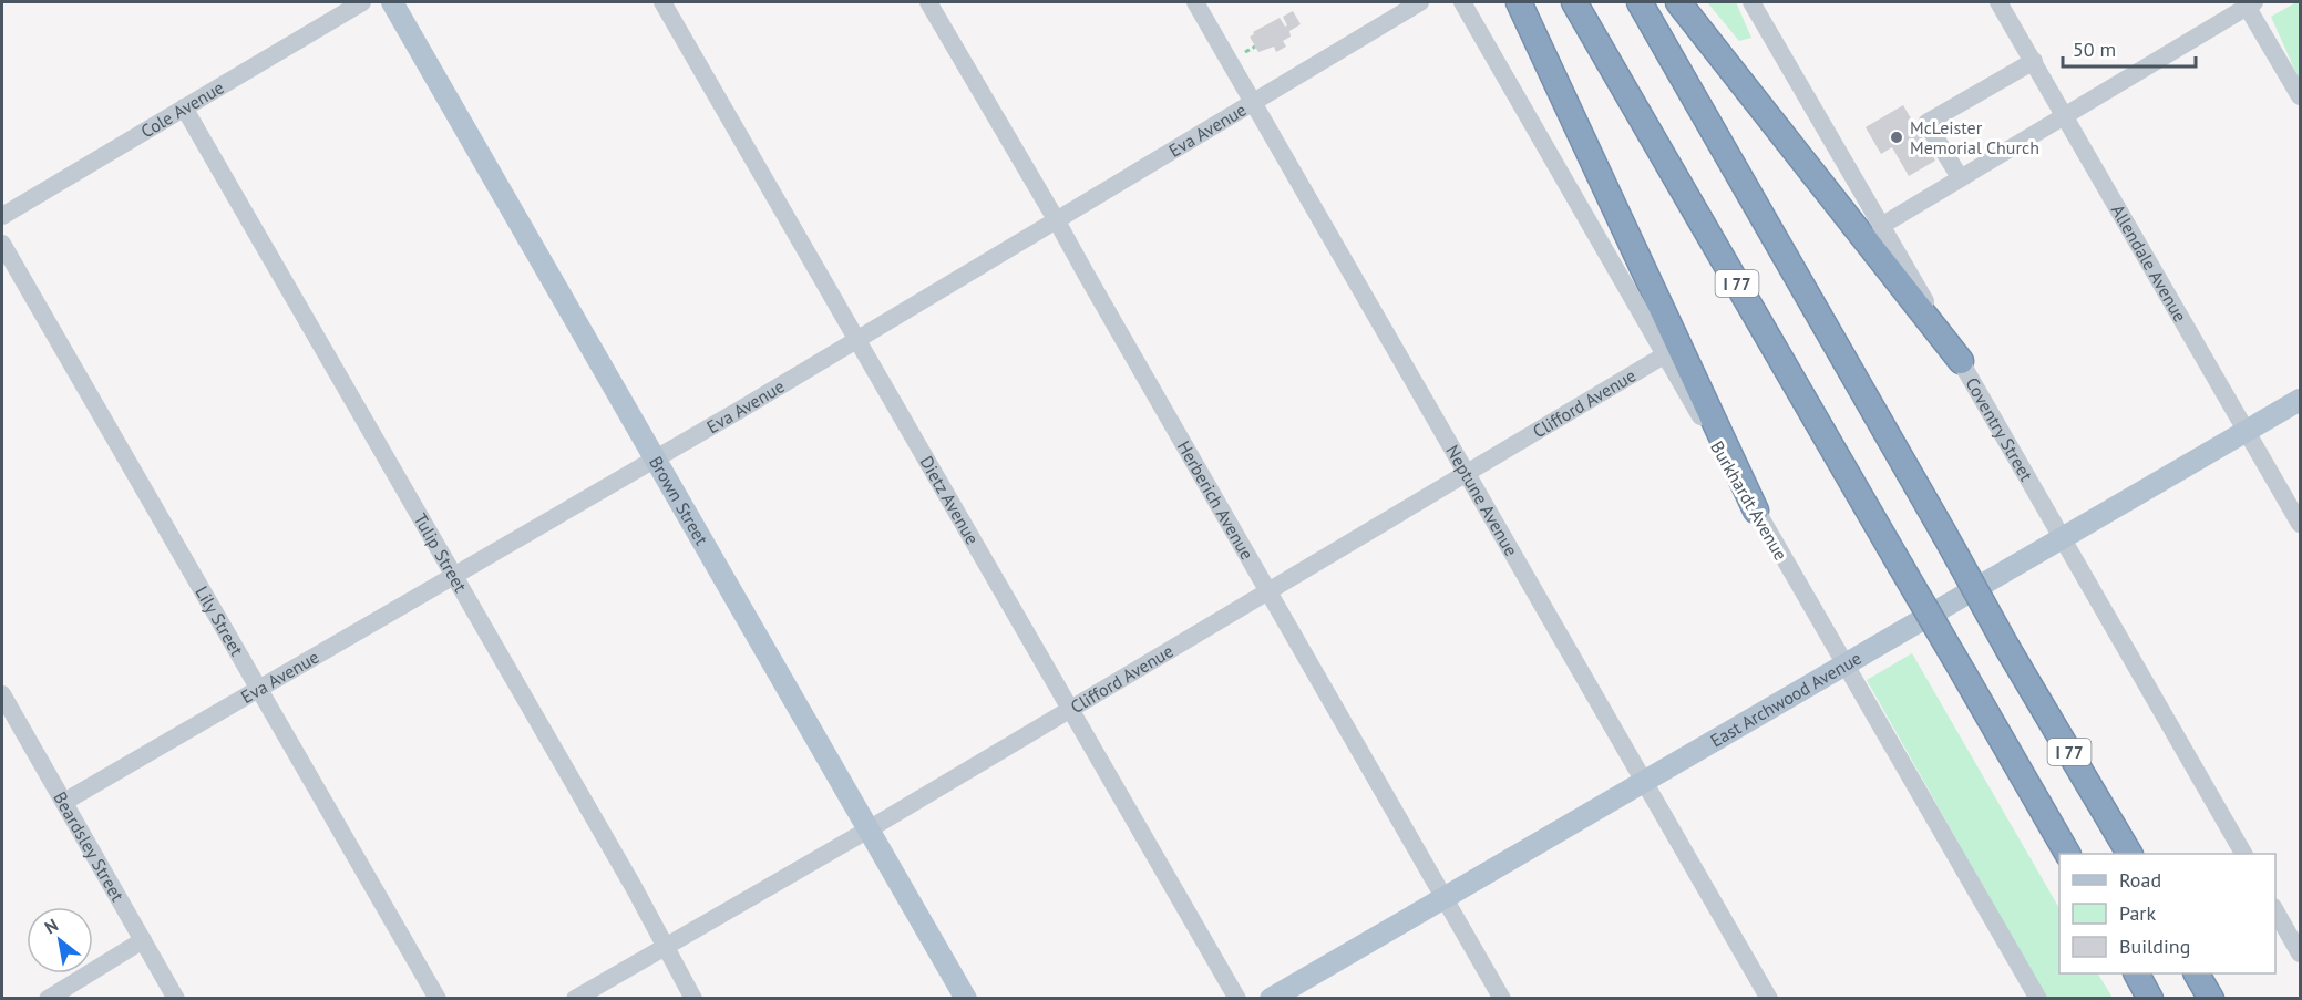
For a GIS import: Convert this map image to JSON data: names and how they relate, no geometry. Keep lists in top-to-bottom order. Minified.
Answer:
{"streets":{"highway":["I 77"],"main road":["Brown Street","East Archwood Avenue"],"street":["Cole Avenue","Eva Avenue","Allendale Avenue","Clifford Avenue","Coventry Street","Dietz Avenue","Herberich Avenue","Neptune Avenue","Burkhardt Avenue","Tulip Street","Lily Street","Beardsley Street"]},"crossings":[["Cole Avenue","Tulip Street"],["Eva Avenue","Dietz Avenue"],["Eva Avenue","Brown Street"],["Eva Avenue","Herberich Avenue"],["Eva Avenue","Neptune Avenue"],["Eva Avenue","Tulip Street"],["Eva Avenue","Lily Street"],["Eva Avenue","Beardsley Street"],["Allendale Avenue","East Archwood Avenue"],["Clifford Avenue","Dietz Avenue"],["Clifford Avenue","Brown Street"],["Clifford Avenue","Herberich Avenue"],["Clifford Avenue","Neptune Avenue"],["Clifford Avenue","Burkhardt Avenue"],["Clifford Avenue","Tulip Street"],["Coventry Street","East Archwood Avenue"],["Herberich Avenue","East Archwood Avenue"],["Neptune Avenue","East Archwood Avenue"],["Burkhardt Avenue","East Archwood Avenue"]],"places":["McLeister Memorial Church"],"legend":["Road","Park","Building"],"scale_bar":"50 m","north":"top left"}
